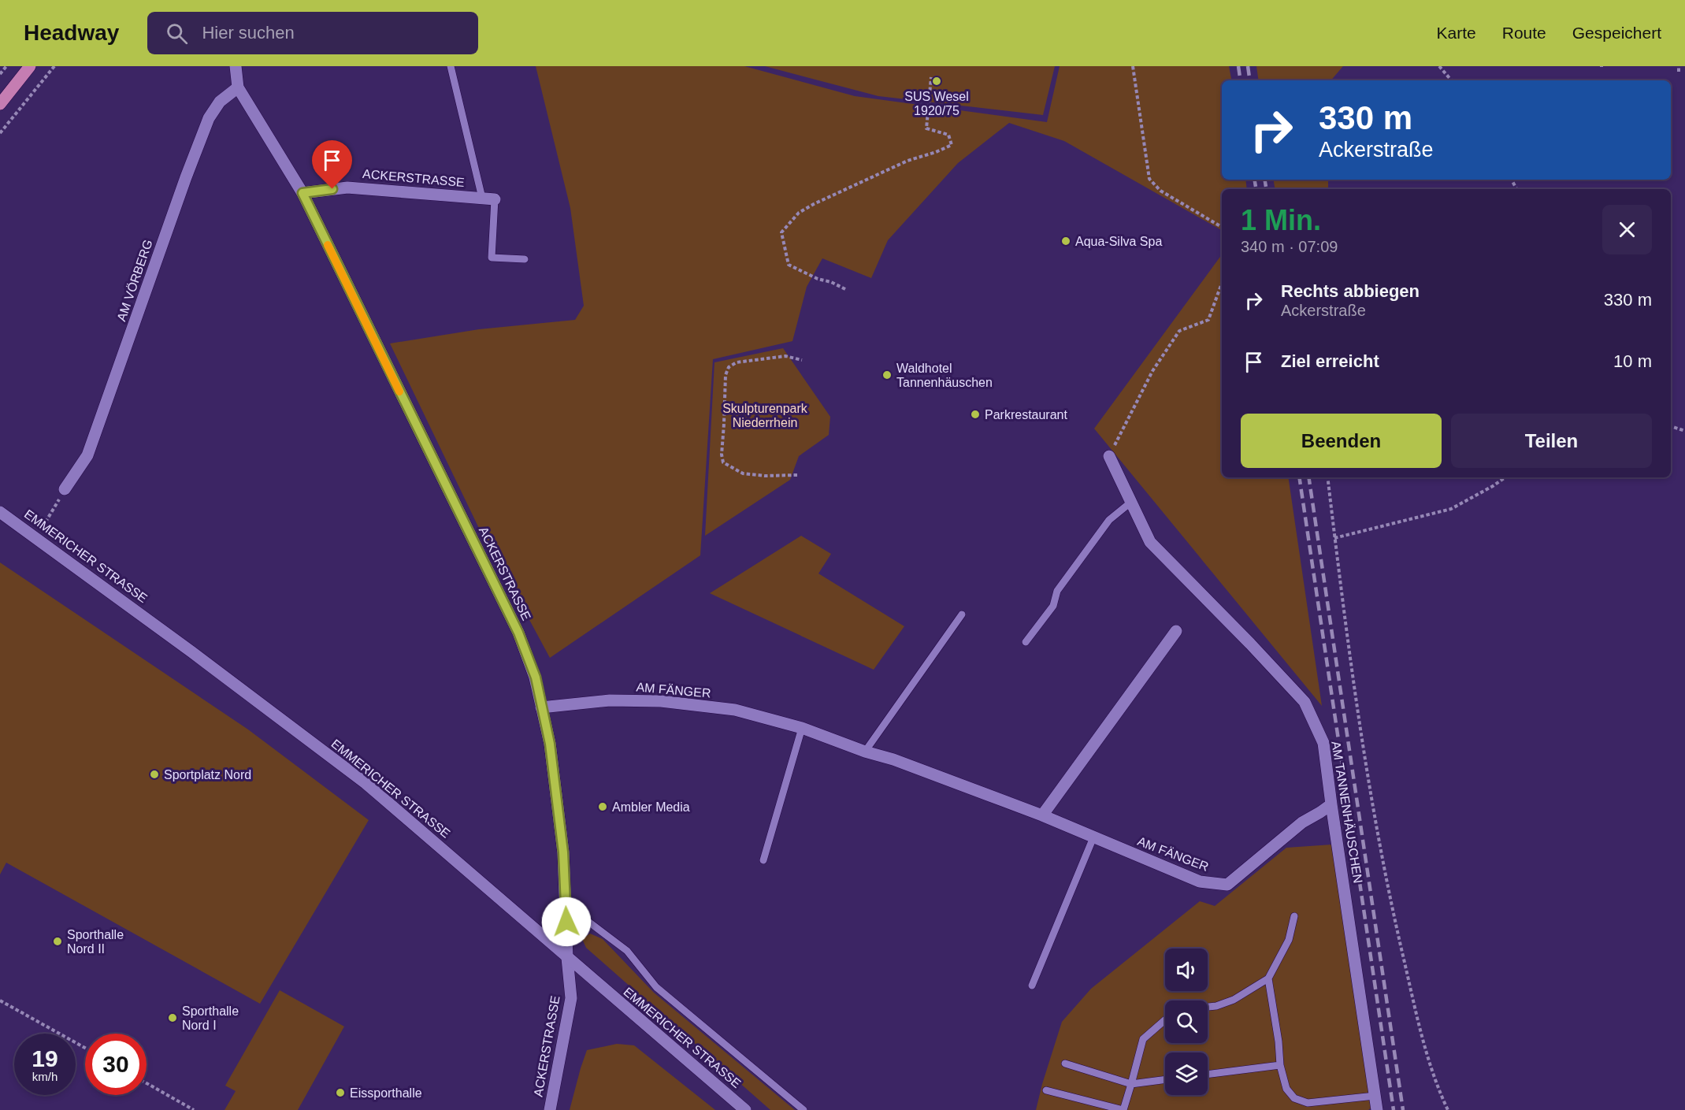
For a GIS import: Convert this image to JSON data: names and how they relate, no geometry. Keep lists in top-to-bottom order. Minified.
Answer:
{"streets":{"street":["ACKERSTRASSE","AM VÖRBERG","EMMERICHER STRASSE","AM FÄNGER","AM TANNENHÄUSCHEN"]},"crossings":[["ACKERSTRASSE","AM VÖRBERG"],["ACKERSTRASSE","EMMERICHER STRASSE"],["ACKERSTRASSE","AM FÄNGER"],["AM FÄNGER","AM TANNENHÄUSCHEN"]],"parks":["Skulpturenpark Niederrhein"],"places":["SUS Wesel 1920/75","Aqua-Silva Spa","Waldhotel Tannenhäuschen","Parkrestaurant","Sportplatz Nord","Ambler Media","Sporthalle Nord II","Sporthalle Nord I","Eissporthalle"],"page":{"header":"Headway","search":"Hier suchen","nav":["Karte","Route","Gespeichert"],"turn":["330 m","Ackerstraße"],"heading":["1 Min.","340 m · 07:09"],"list":[{"name":"Rechts abbiegen","note":"Ackerstraße","value":"330 m"},{"name":"Ziel erreicht","value":"10 m"}],"buttons":["Beenden","Teilen"],"speed":"19 km/h","limit":"30"}}
